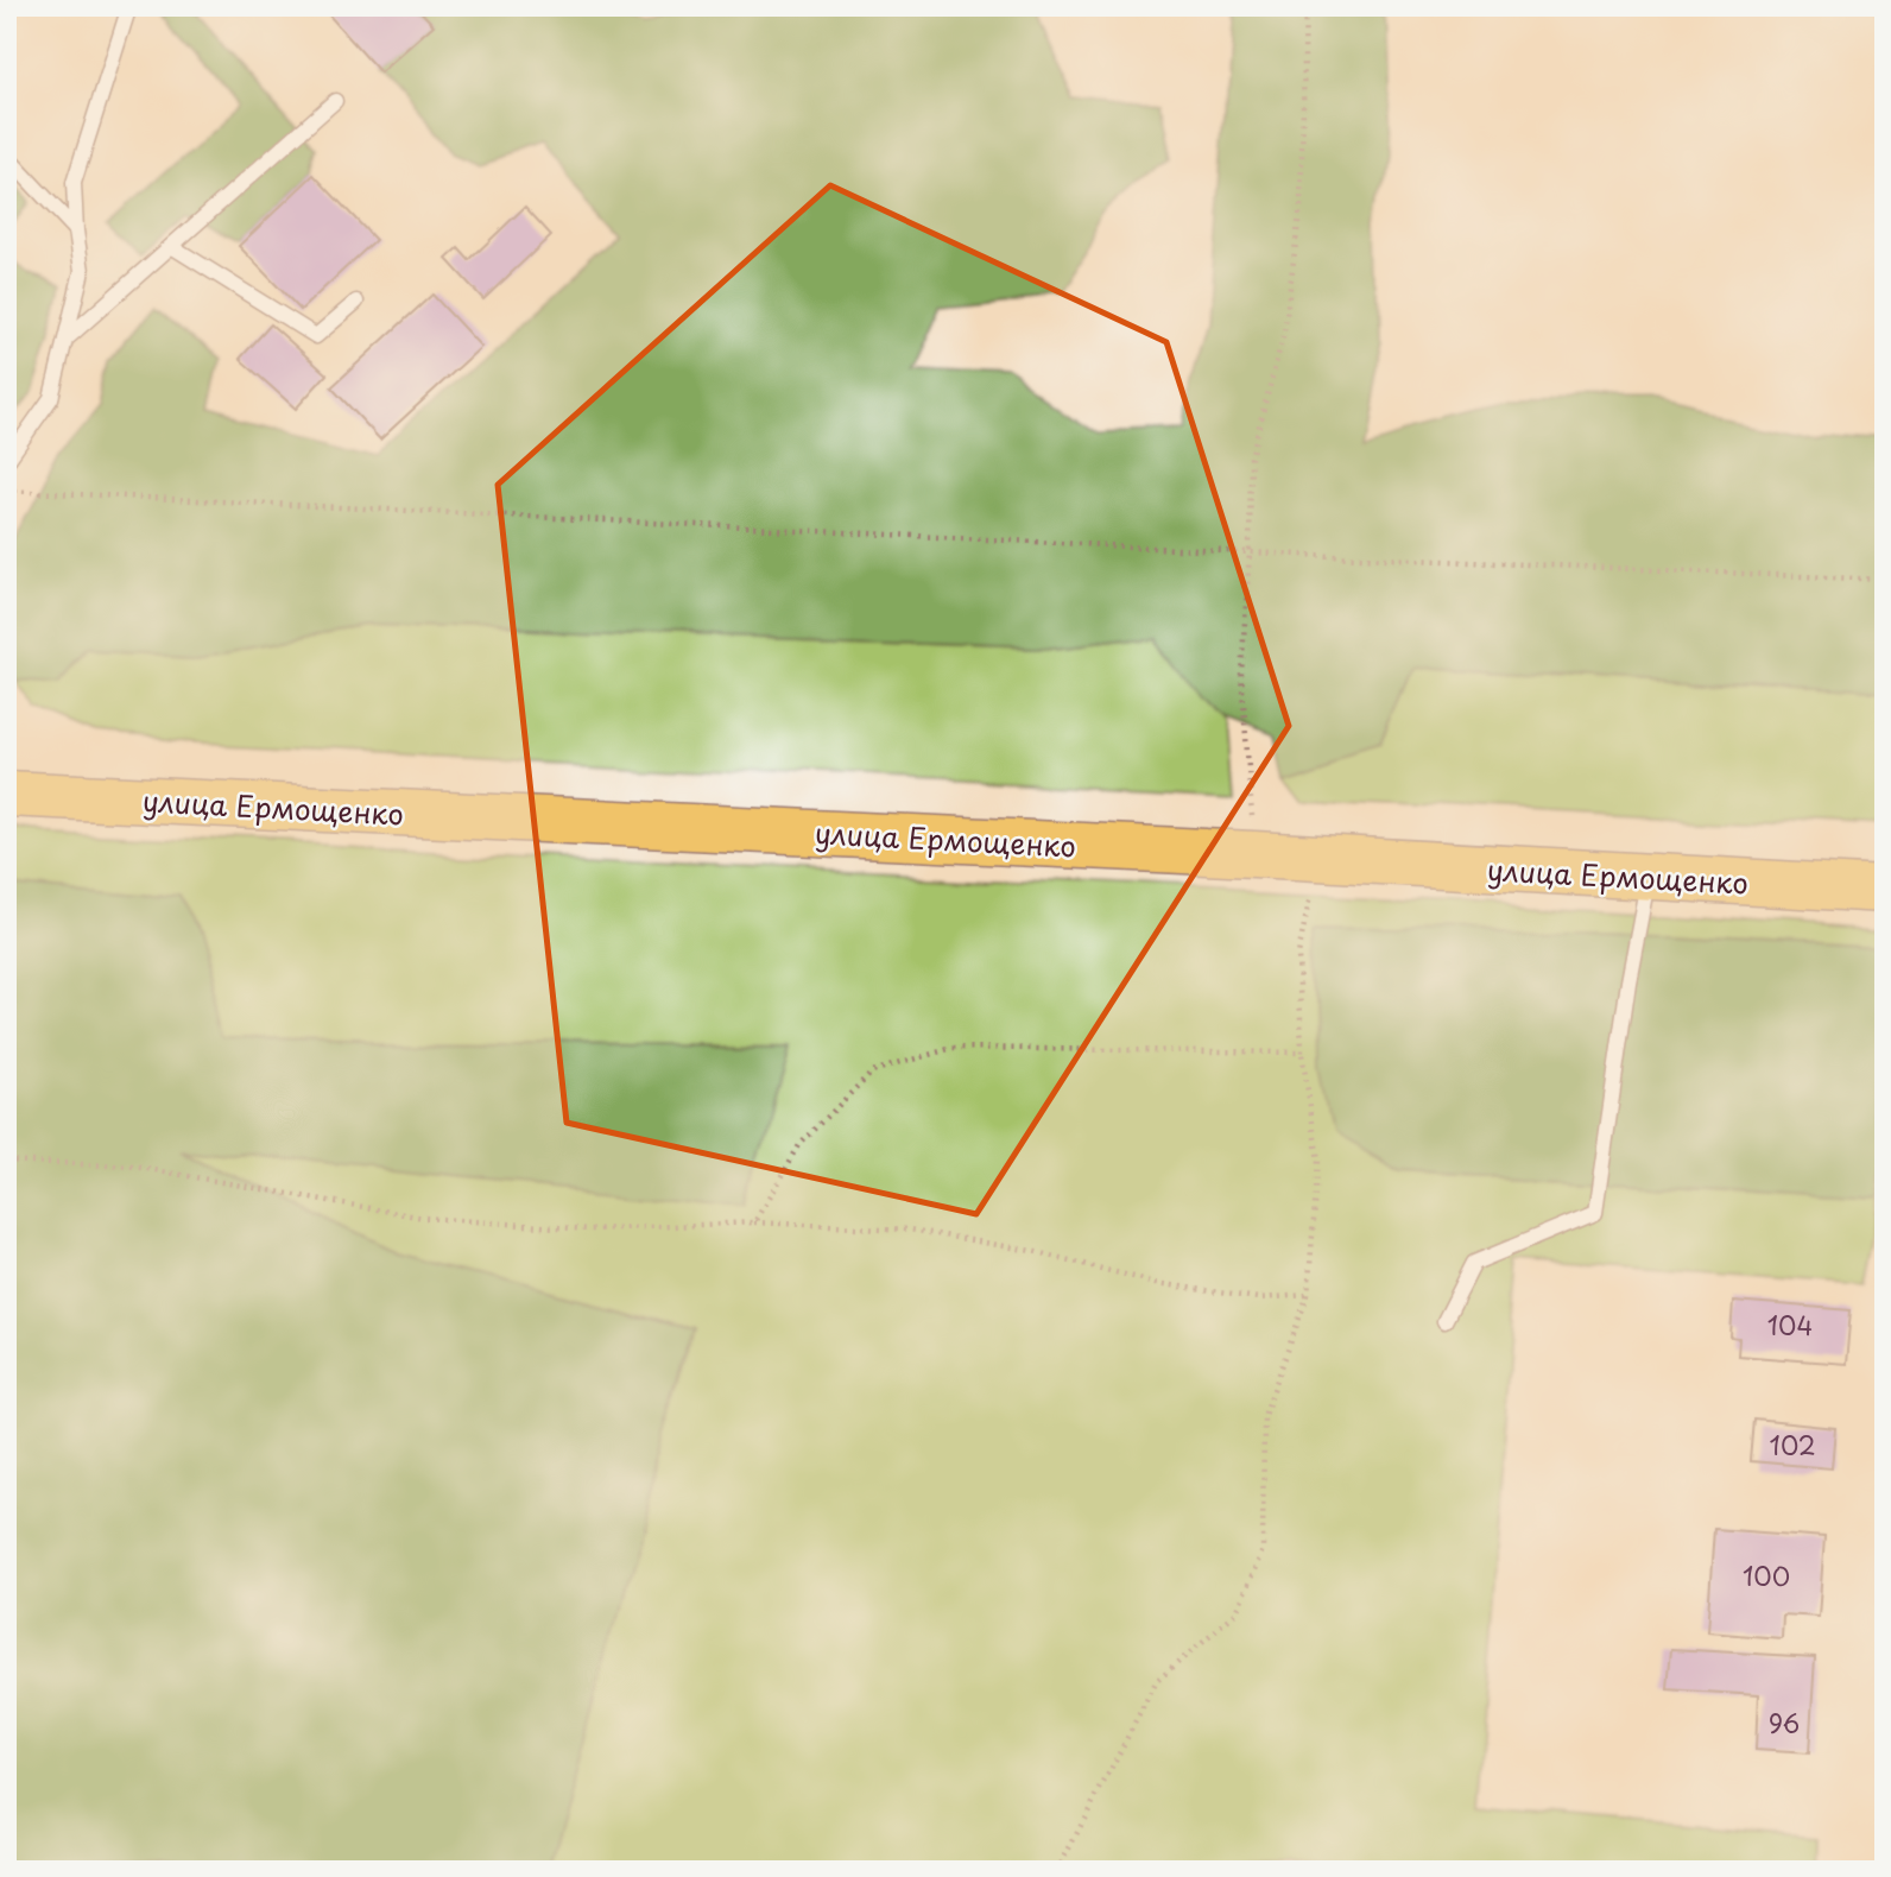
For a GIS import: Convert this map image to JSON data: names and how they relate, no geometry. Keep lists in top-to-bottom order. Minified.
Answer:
{"streets":{"highway":["улица Ермощенко"]},"house_numbers":["104","102","100","96"]}
